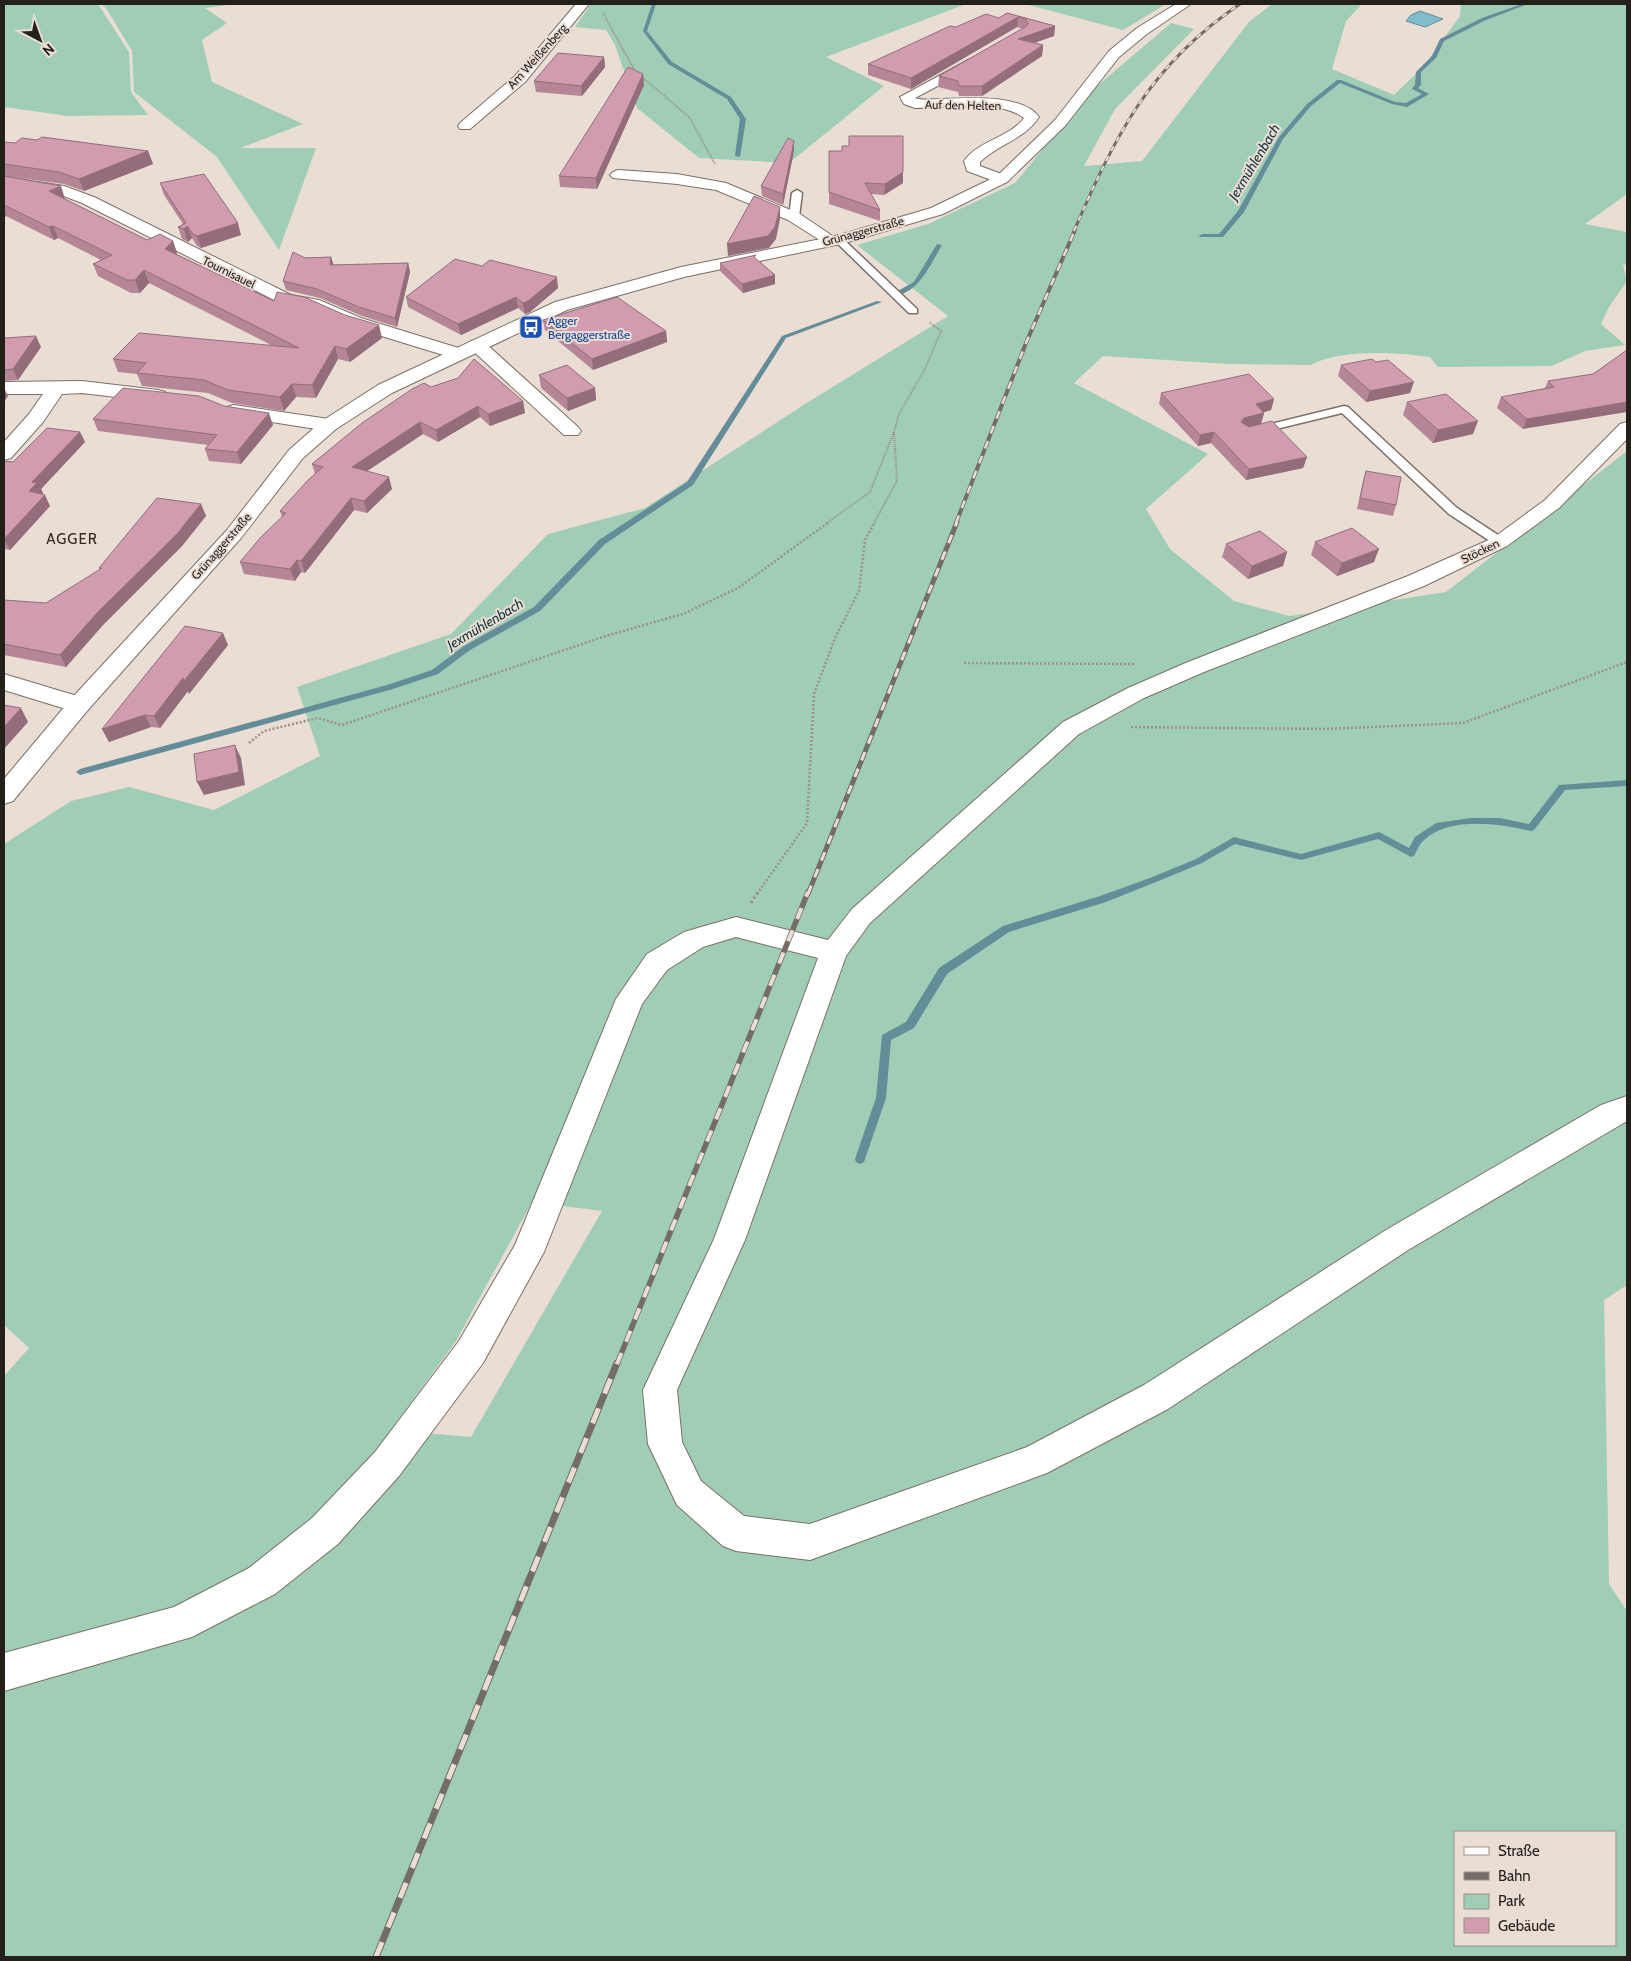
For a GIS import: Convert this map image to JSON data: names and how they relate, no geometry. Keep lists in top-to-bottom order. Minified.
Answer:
{"streets":{"street":["Am Weißenberg","Auf den Helten","Grünaggerstraße","Tournisauel","Stöcken"]},"crossings":[["Auf den Helten","Grünaggerstraße"],["Grünaggerstraße","Tournisauel"]],"districts":["AGGER"],"water":["Jexmühlenbach"],"places":{"bus stop":["Agger Bergaggerstraße"]},"legend":["Straße","Bahn","Park","Gebäude"],"north":"bottom right"}
